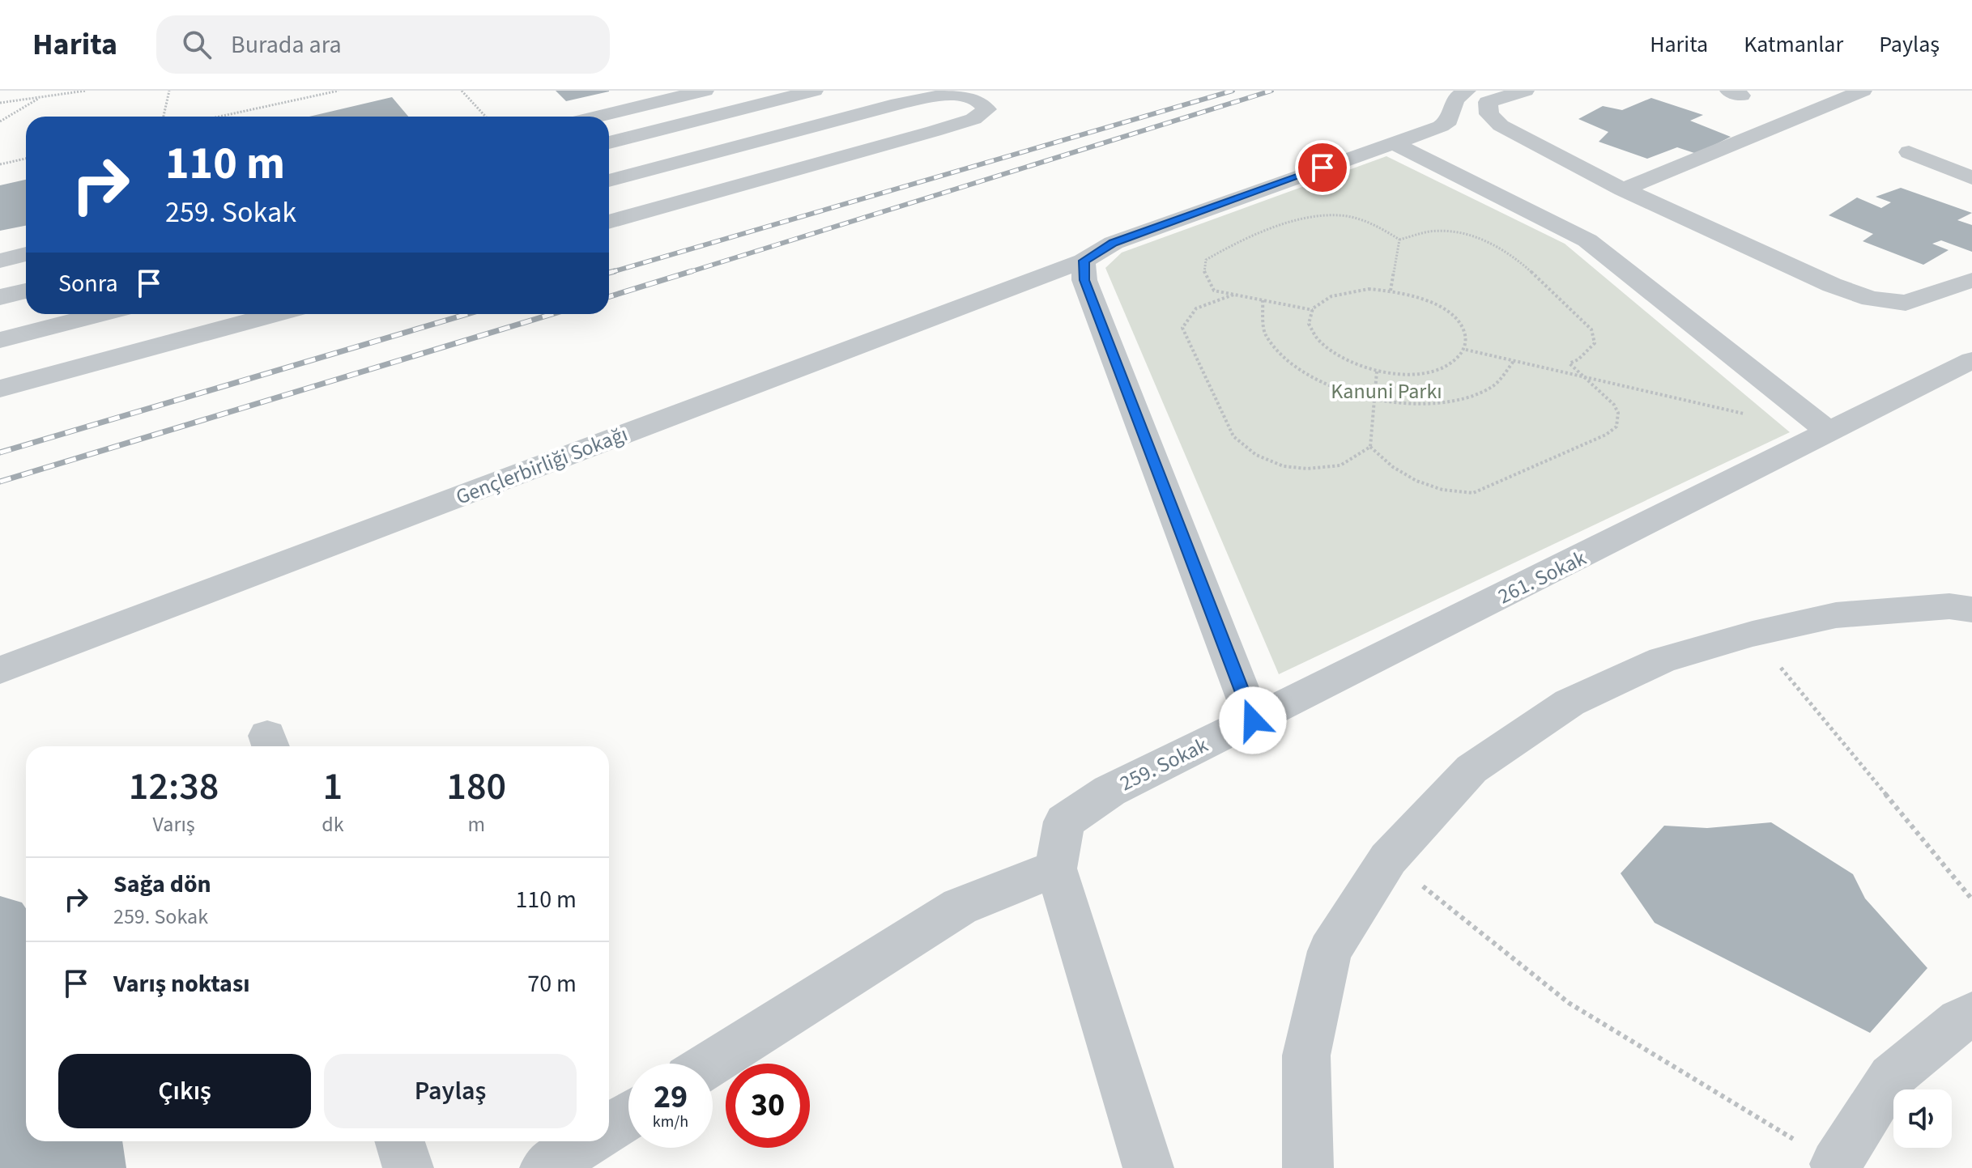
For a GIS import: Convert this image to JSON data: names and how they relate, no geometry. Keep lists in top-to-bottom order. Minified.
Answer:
{"streets":{"street":["Gençlerbirliği Sokağı","261. Sokak","259. Sokak"]},"crossings":[["261. Sokak","259. Sokak"]],"parks":["Kanuni Parkı"],"page":{"header":"Harita","search":"Burada ara","nav":["Harita","Katmanlar","Paylaş"],"turn":["110 m","259. Sokak"],"then":"Sonra","eta":["12:38","Varış","1","dk","180","m"],"list":[{"name":"Sağa dön","note":"259. Sokak","value":"110 m"},{"name":"Varış noktası","value":"70 m"}],"buttons":["Çıkış","Paylaş"],"speed":"29 km/h","limit":"30"}}
